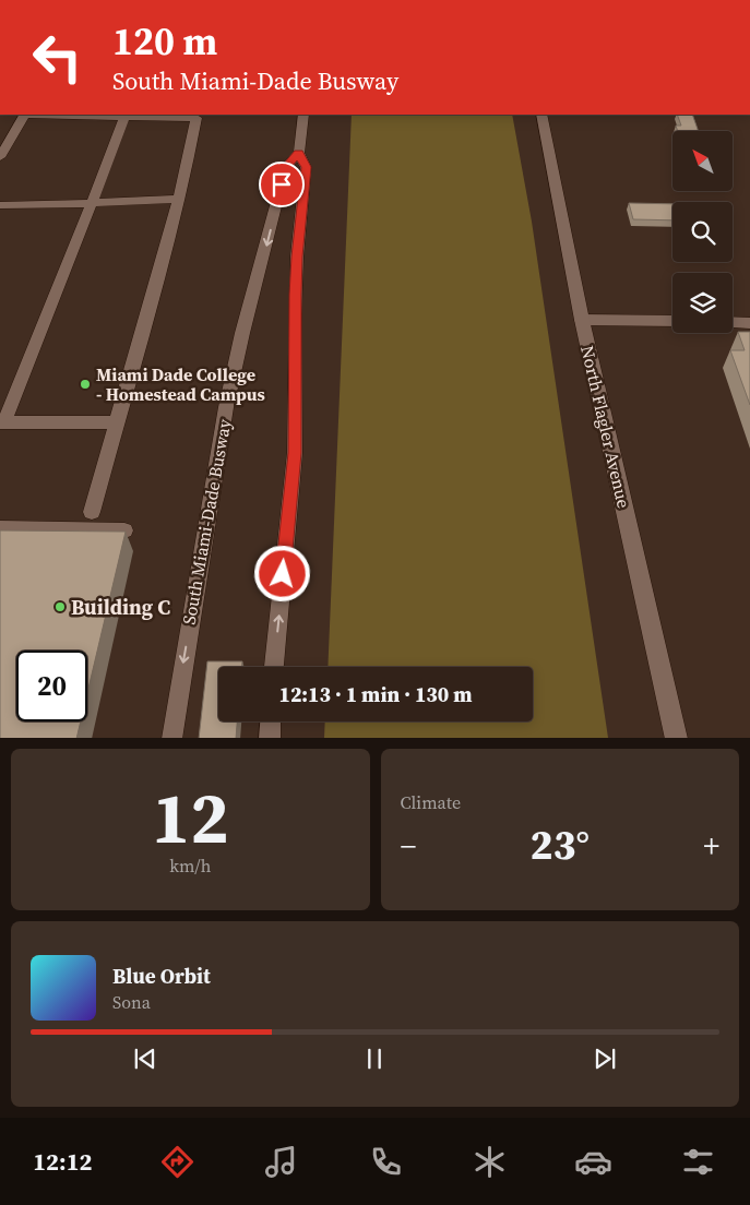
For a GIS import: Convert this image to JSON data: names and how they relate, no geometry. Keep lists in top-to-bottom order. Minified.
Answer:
{"streets":{"street":["North Flagler Avenue"],"lane":["South Miami-Dade Busway"]},"places":["Miami Dade College - Homestead Campus","Building C"],"north":"top left","page":{"turn":["120 m","South Miami-Dade Busway"],"limit":"20","trip":"12:13 · 1 min · 130 m","tile":[["12","km/h"],"Climate"],"heat":["−","23°","+"],"song":["Blue Orbit","Sona"],"tabs":"12:12"}}
